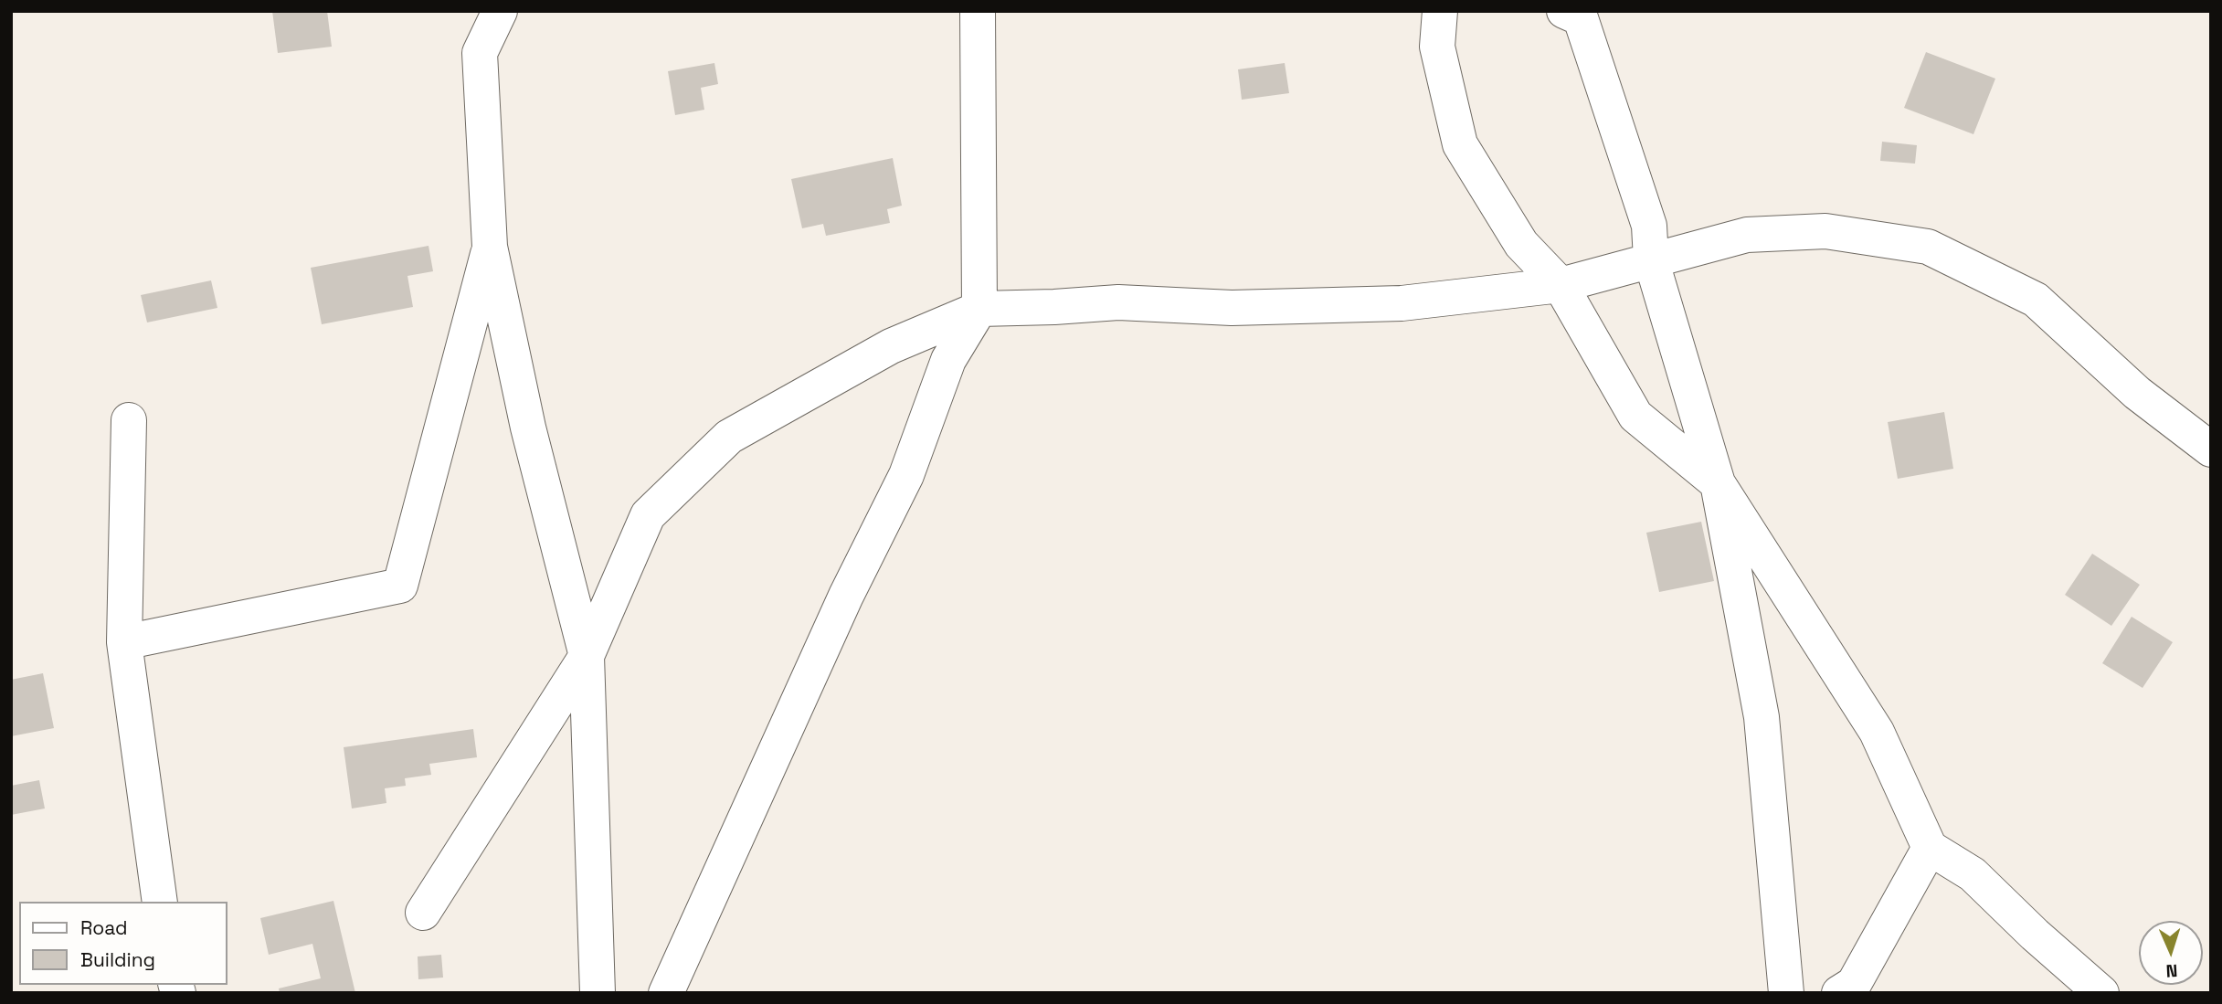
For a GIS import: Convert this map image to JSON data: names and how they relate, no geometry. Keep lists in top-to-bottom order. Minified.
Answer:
{"legend":["Road","Building"],"north":"bottom"}
